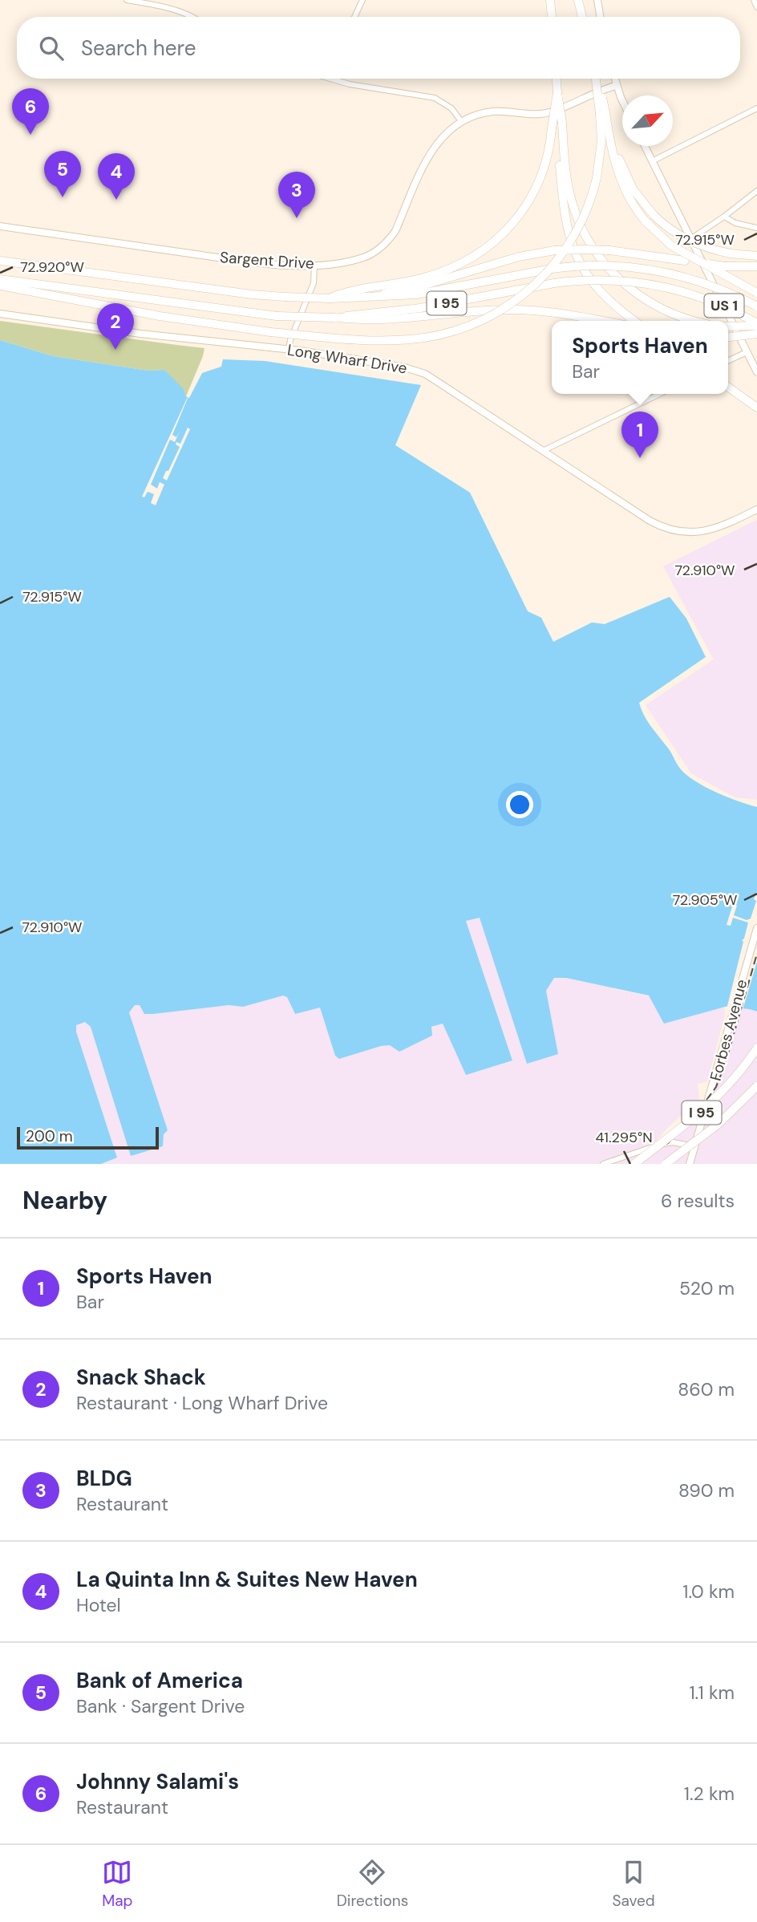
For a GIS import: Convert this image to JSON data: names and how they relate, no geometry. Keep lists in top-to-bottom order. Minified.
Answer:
{"streets":{"highway":["I 95"],"main road":["Sargent Drive","US 1","Long Wharf Drive","Forbes Avenue"]},"scale_bar":"200 m","north":"top right","page":{"search":"Search here","pins":["6","5","4","3","2","1"],"popup":["Sports Haven","Bar"],"scale":"200 m","heading":["Nearby","6 results"],"list":[{"mark":"1","name":"Sports Haven","note":"Bar","value":"520 m"},{"mark":"2","name":"Snack Shack","note":"Restaurant · Long Wharf Drive","value":"860 m"},{"mark":"3","name":"BLDG","note":"Restaurant","value":"890 m"},{"mark":"4","name":"La Quinta Inn & Suites New Haven","note":"Hotel","value":"1.0 km"},{"mark":"5","name":"Bank of America","note":"Bank · Sargent Drive","value":"1.1 km"},{"mark":"6","name":"Johnny Salami's","note":"Restaurant","value":"1.2 km"}],"nav":["Map","Directions","Saved"]},"coordinates":["72.915°W","72.920°W","72.910°W","72.905°W","41.295°N"]}
